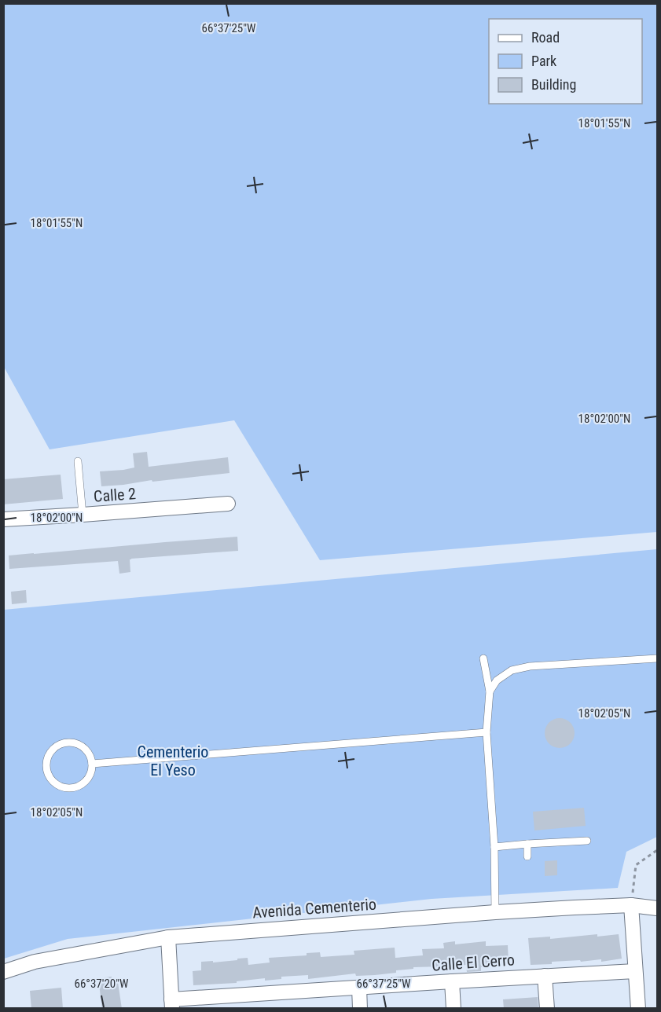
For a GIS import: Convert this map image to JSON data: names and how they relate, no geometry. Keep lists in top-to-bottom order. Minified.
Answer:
{"streets":{"street":["Calle 2","Avenida Cementerio","Calle El Cerro"]},"parks":["Cementerio El Yeso"],"legend":["Road","Park","Building"],"coordinates":["66°37'25\"W","18°01'55\"N","18°02'00\"N","18°02'05\"N","66°37'20\"W"]}
